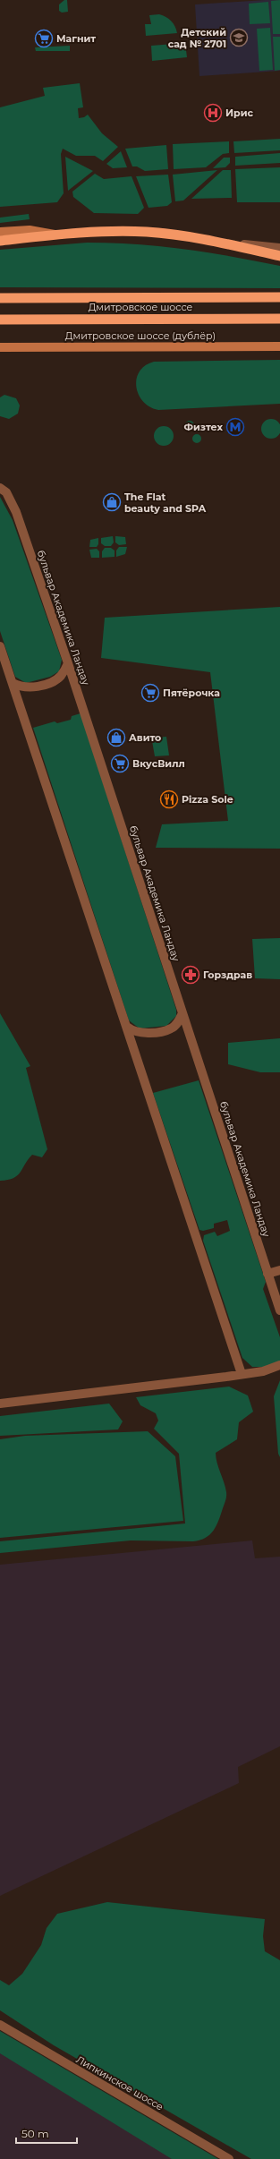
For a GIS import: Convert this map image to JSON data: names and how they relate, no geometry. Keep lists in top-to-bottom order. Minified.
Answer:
{"streets":{"highway":["Дмитровское шоссе"],"main road":["Дмитровское шоссе (дублёр)"],"street":["бульвар Академика Ландау","Липкинское шоссе"]},"places":{"school or university":["Детский сад № 2701"],"supermarket":["Магнит","Пятёрочка","ВкусВилл"],"hospital":["Ирис"],"metro station":["Физтех"],"shop":["The Flat beauty and SPA","Авито"],"restaurant":["Pizza Sole"],"pharmacy":["Горздрав"]},"scale_bar":"50 m"}
